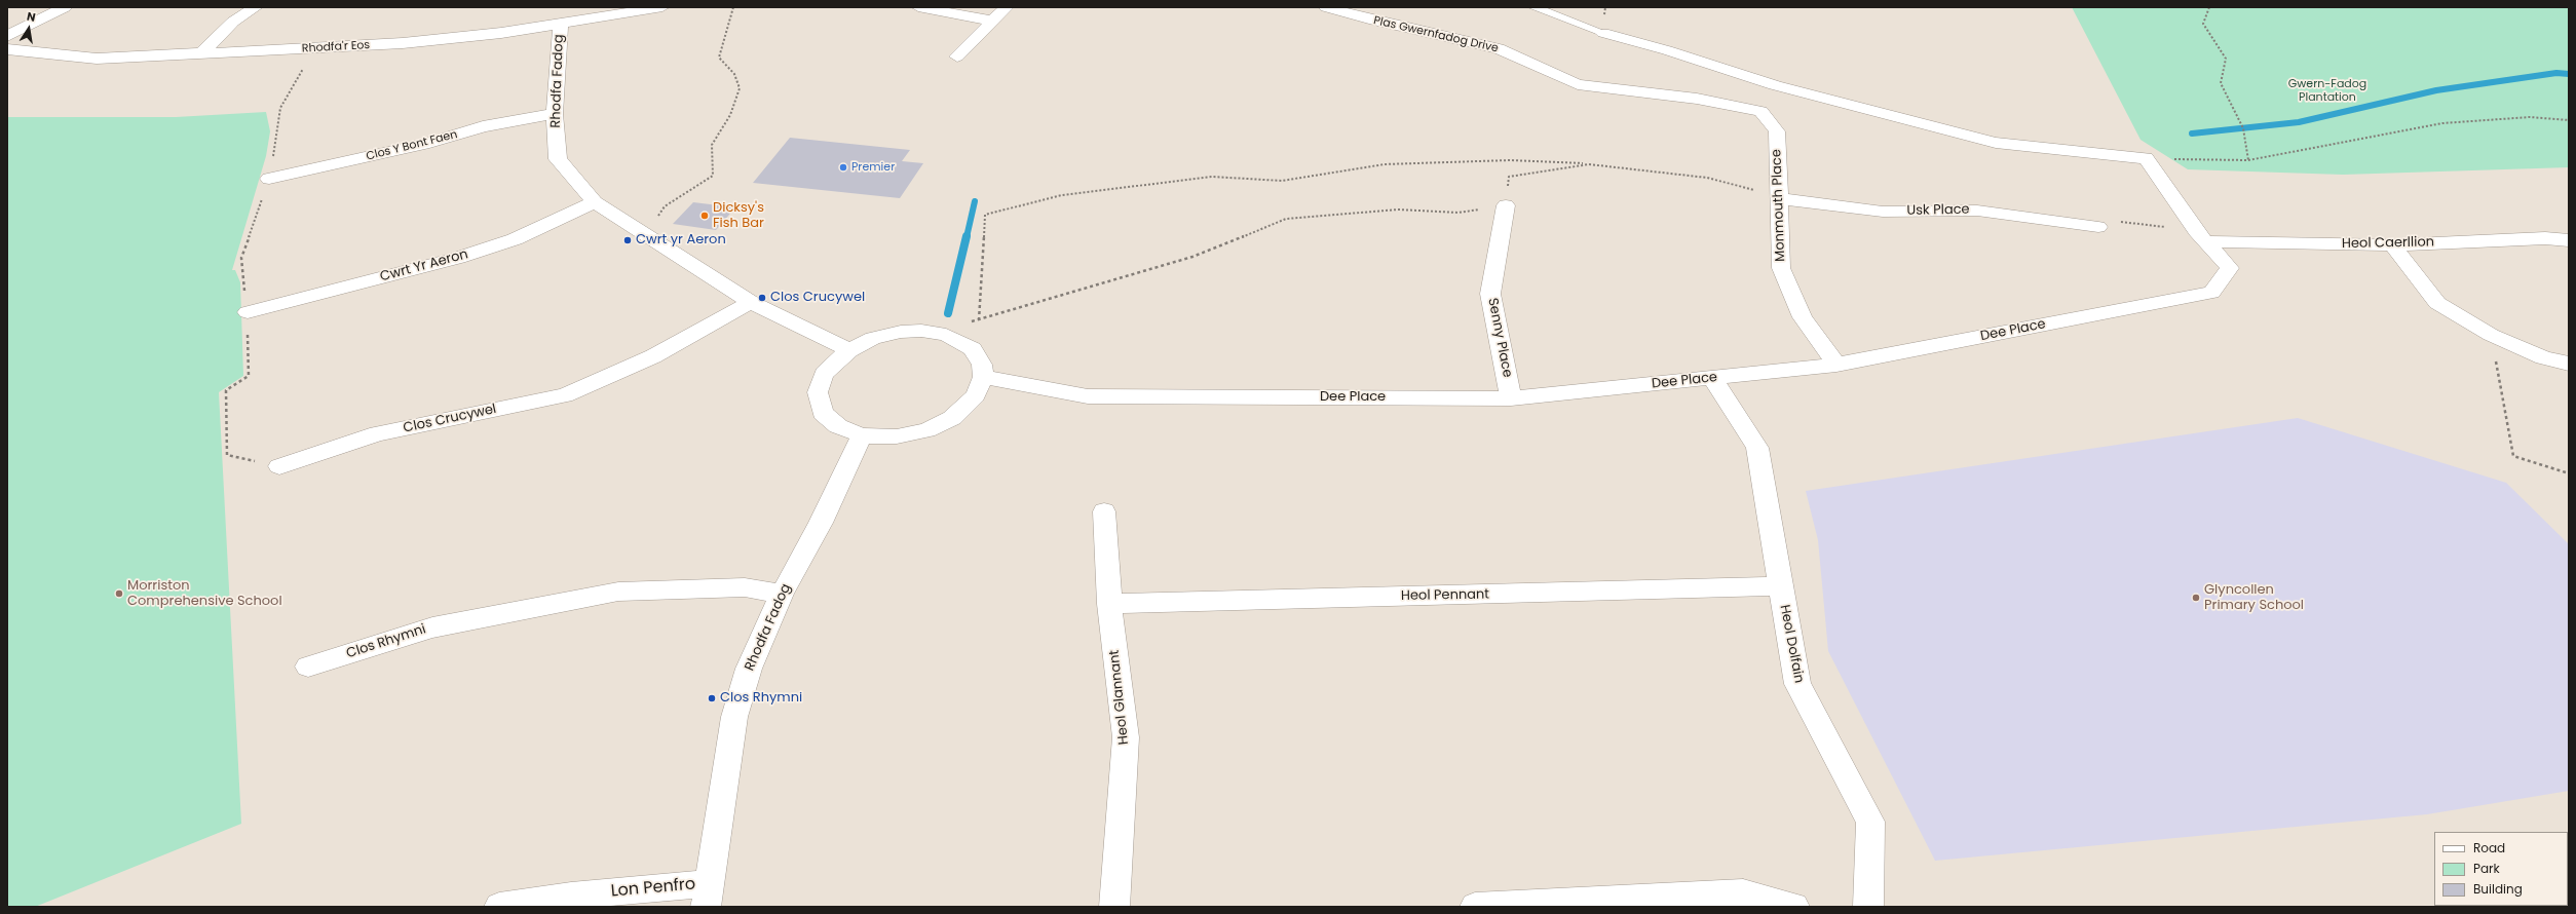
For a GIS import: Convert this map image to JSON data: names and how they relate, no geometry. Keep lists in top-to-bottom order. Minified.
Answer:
{"streets":{"street":["Plas Gwernfadog Drive","Rhodfa'r Eos","Rhodfa Fadog","Clos Y Bont Faen","Monmouth Place","Usk Place","Heol Caerllion","Cwrt Yr Aeron","Dee Place","Senny Place","Clos Crucywel","Heol Pennant","Clos Rhymni","Heol Dolfain","Heol Glannant","Lon Penfro"]},"crossings":[["Plas Gwernfadog Drive","Monmouth Place"],["Rhodfa'r Eos","Rhodfa Fadog"],["Rhodfa Fadog","Clos Y Bont Faen"],["Rhodfa Fadog","Cwrt Yr Aeron"],["Rhodfa Fadog","Dee Place"],["Rhodfa Fadog","Clos Crucywel"],["Rhodfa Fadog","Clos Rhymni"],["Rhodfa Fadog","Lon Penfro"],["Monmouth Place","Usk Place"],["Monmouth Place","Dee Place"],["Heol Caerllion","Dee Place"],["Dee Place","Senny Place"],["Dee Place","Heol Dolfain"],["Heol Pennant","Heol Dolfain"],["Heol Pennant","Heol Glannant"]],"parks":["Gwern-Fadog Plantation"],"places":["Premier","Dicksy's Fish Bar","Cwrt yr Aeron","Clos Crucywel","Morriston Comprehensive School","Glyncollen Primary School","Clos Rhymni"],"legend":["Road","Park","Building"],"north":"top"}
